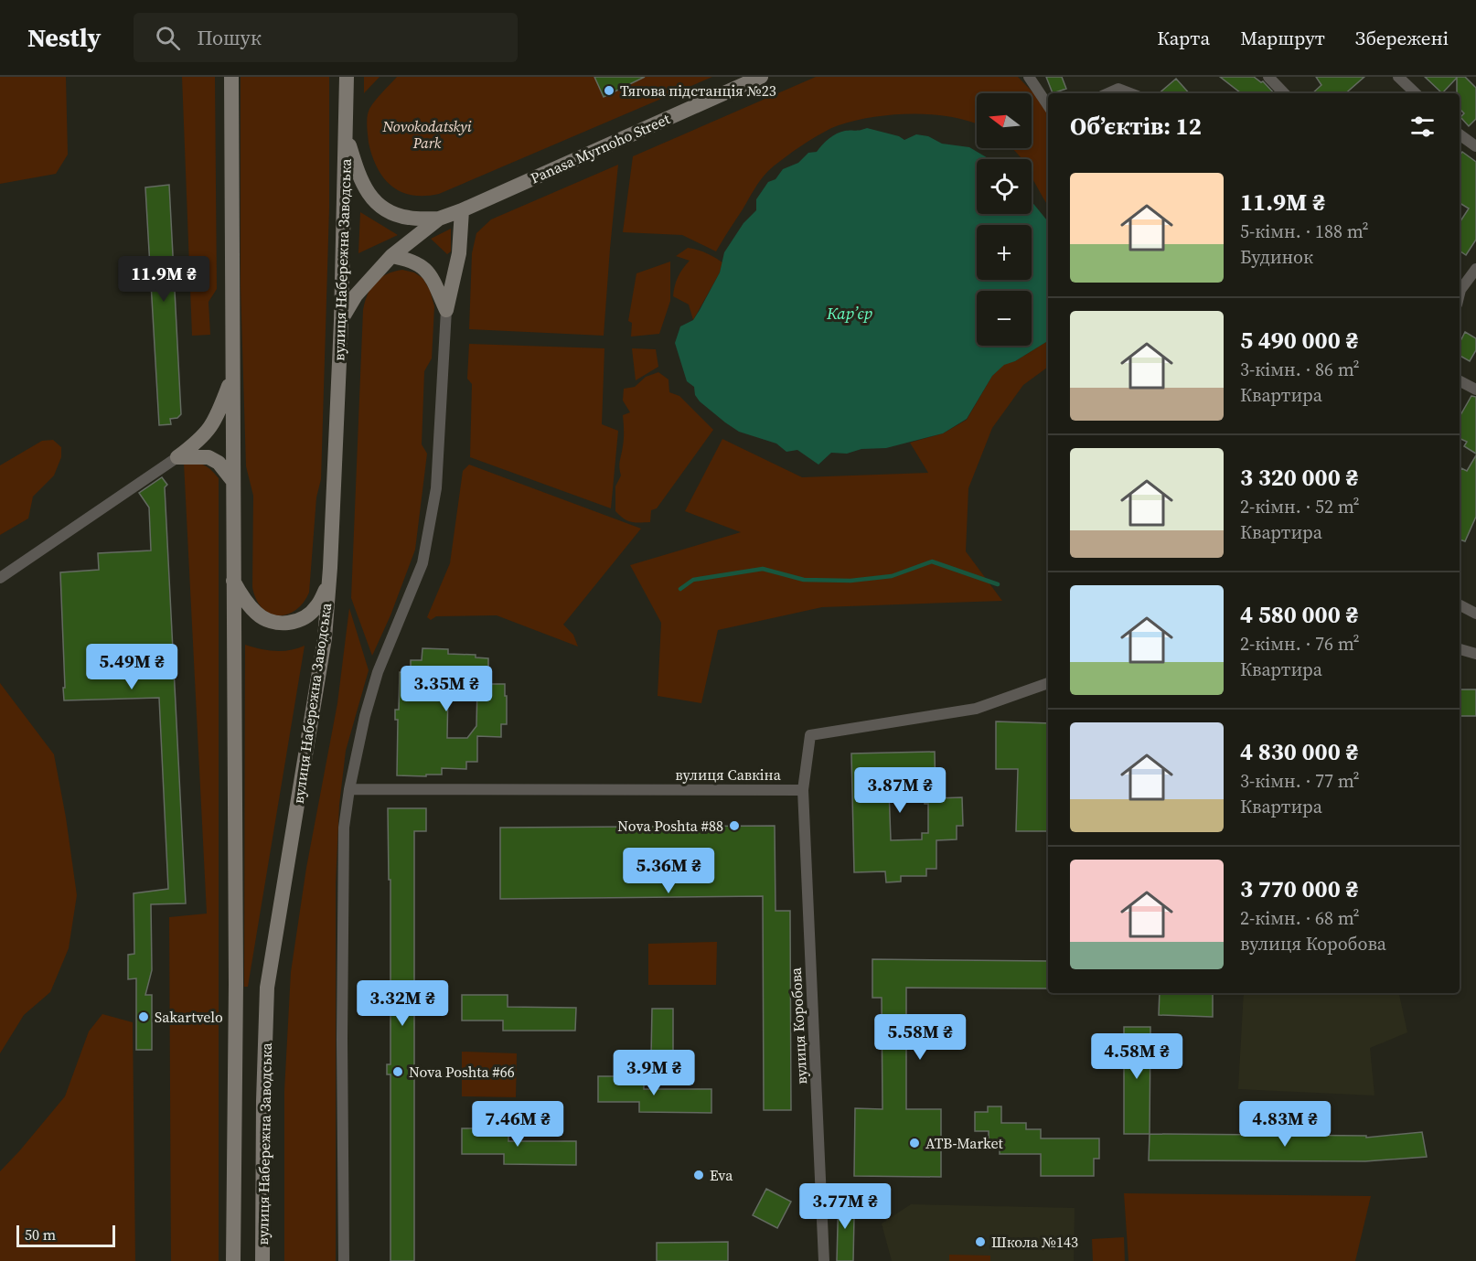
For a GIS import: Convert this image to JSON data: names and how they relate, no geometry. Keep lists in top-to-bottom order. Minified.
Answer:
{"streets":{"main road":["Panasa Myrnoho Street","вулиця Набережна Заводська"],"street":["вулиця Савкіна","вулиця Коробова"]},"crossings":[["вулиця Савкіна","вулиця Коробова"]],"water":["Кар’єр"],"parks":["Novokodatskyi Park"],"places":["Тягова пiдстанцiя №23","Nova Poshta #88","Sakartvelo","Nova Poshta #66","ATB-Market","Eva","Школа №143"],"scale_bar":"50 m","north":"left","page":{"header":"Nestly","search":"Пошук","nav":["Карта","Маршрут","Збережені"],"map_buttons":["+","−"],"heading":"Об’єктів: 12","list":[{"name":"11.9M ₴","note":"5-кімн. · 188 m² · Будинок"},{"name":"5 490 000 ₴","note":"3-кімн. · 86 m² · Квартира"},{"name":"3 320 000 ₴","note":"2-кімн. · 52 m² · Квартира"},{"name":"4 580 000 ₴","note":"2-кімн. · 76 m² · Квартира"},{"name":"4 830 000 ₴","note":"3-кімн. · 77 m² · Квартира"},{"name":"3 770 000 ₴","note":"2-кімн. · 68 m² · вулиця Коробова"}],"price":["11.9M ₴","5.49M ₴","3.35M ₴","3.87M ₴","5.36M ₴","3.32M ₴","5.58M ₴","4.58M ₴","3.9M ₴","7.46M ₴","4.83M ₴","3.77M ₴"],"scale":"50 m"}}
